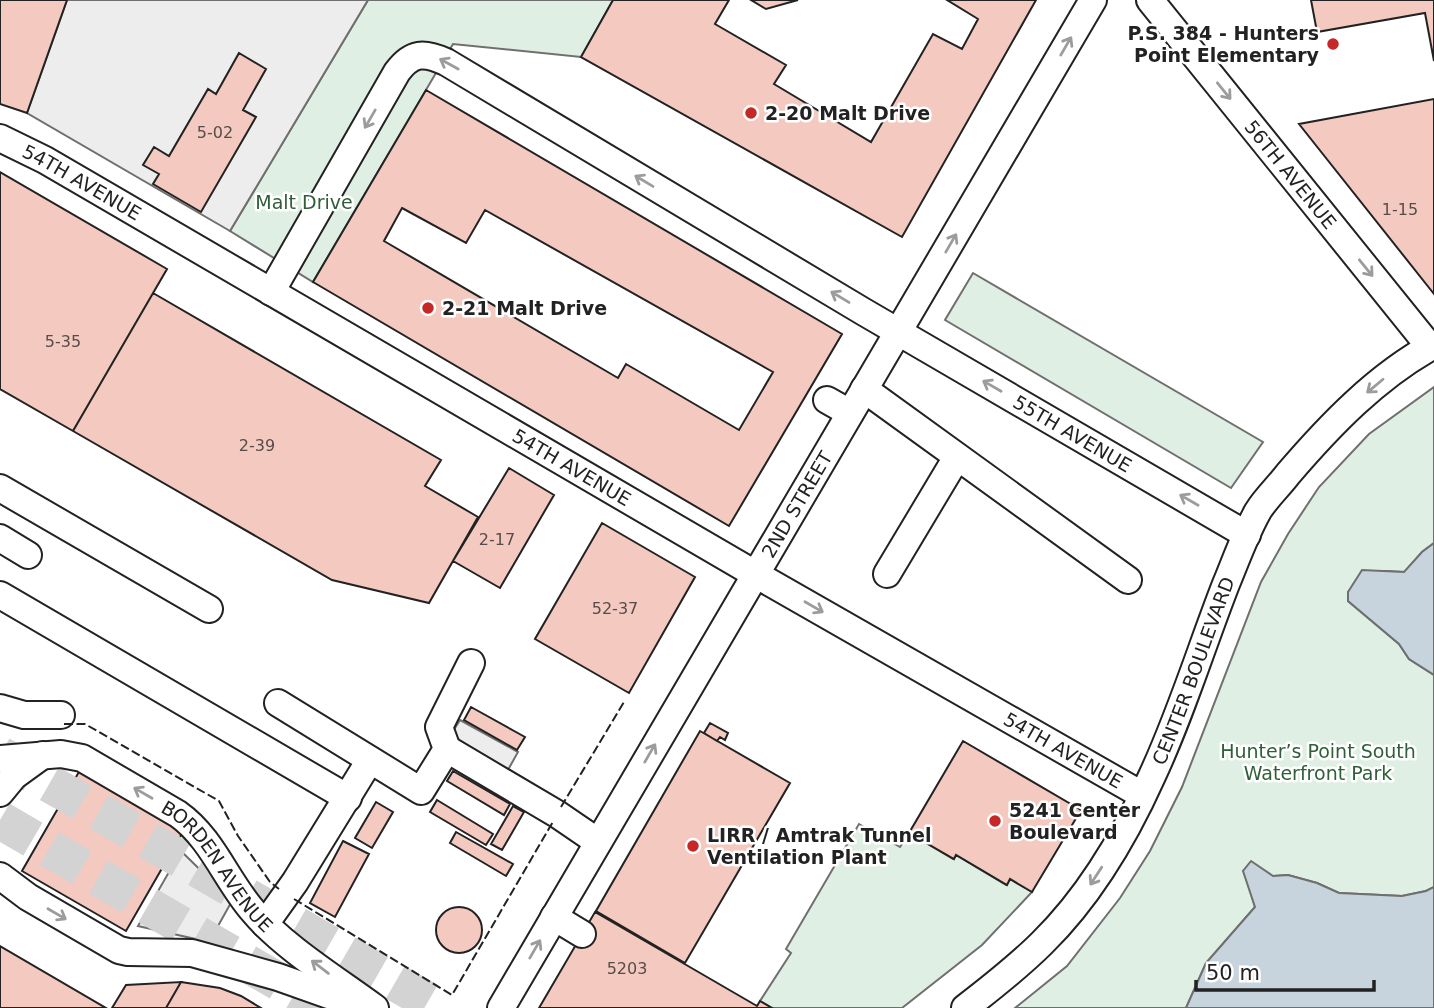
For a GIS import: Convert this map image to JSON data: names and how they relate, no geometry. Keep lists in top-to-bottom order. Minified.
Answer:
{"streets":{"street":["56TH AVENUE","54TH AVENUE","55TH AVENUE","2ND STREET","CENTER BOULEVARD","BORDEN AVENUE"]},"crossings":[["56TH AVENUE","CENTER BOULEVARD"],["54TH AVENUE","2ND STREET"],["54TH AVENUE","CENTER BOULEVARD"],["55TH AVENUE","2ND STREET"],["55TH AVENUE","CENTER BOULEVARD"]],"one_way":["56TH AVENUE","2ND STREET","CENTER BOULEVARD"],"parks":["Malt Drive","Hunter’s Point South Waterfront Park"],"places":["P.S. 384 - Hunters Point Elementary","2-20 Malt Drive","2-21 Malt Drive","5241 Center Boulevard","LIRR / Amtrak Tunnel Ventilation Plant"],"house_numbers":["5-02","1-15","5-35","2-39","2-17","52-37","5203"],"scale_bar":"50 m"}
